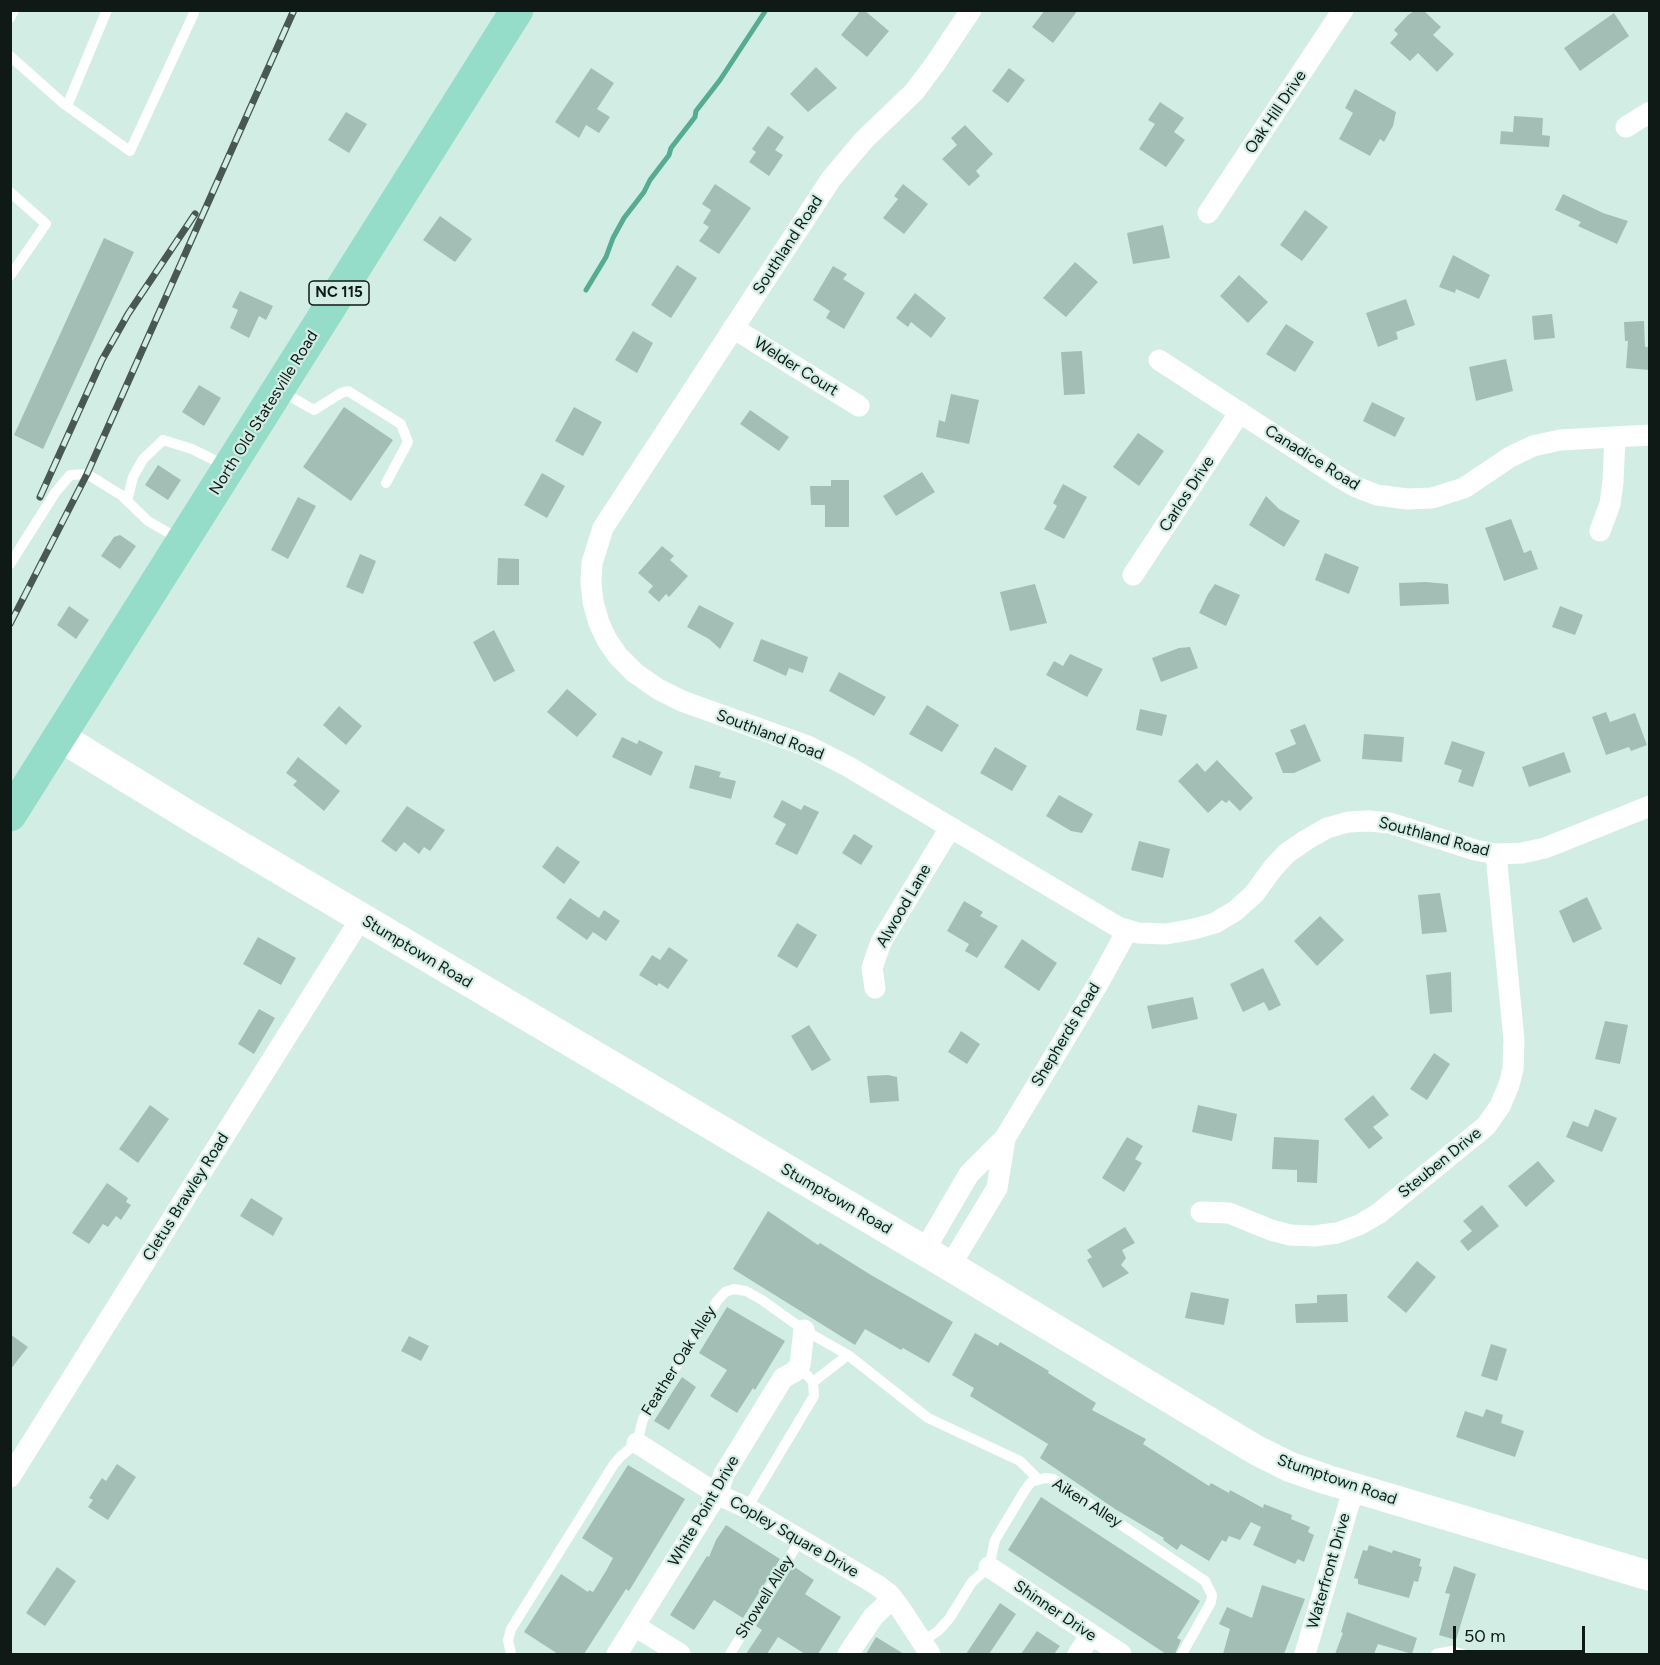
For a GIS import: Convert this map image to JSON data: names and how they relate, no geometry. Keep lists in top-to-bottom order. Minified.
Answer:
{"streets":{"main road":["NC 115","North Old Statesville Road"],"street":["Oak Hill Drive","Southland Road","Welder Court","Canadice Road","Carlos Drive","Alwood Lane","Stumptown Road","Shepherds Road","Steuben Drive","Cletus Brawley Road","White Point Drive","Copley Square Drive","Waterfront Drive","Shinner Drive"],"lane":["Feather Oak Alley","Aiken Alley","Showell Alley"]},"crossings":[["Southland Road","Welder Court"],["Southland Road","Alwood Lane"],["Southland Road","Shepherds Road"],["Southland Road","Steuben Drive"],["North Old Statesville Road","Stumptown Road"],["Canadice Road","Carlos Drive"],["Stumptown Road","Shepherds Road"],["Stumptown Road","Cletus Brawley Road"],["Stumptown Road","Waterfront Drive"],["Feather Oak Alley","Aiken Alley"],["Feather Oak Alley","White Point Drive"],["Feather Oak Alley","Copley Square Drive"],["Aiken Alley","Shinner Drive"],["White Point Drive","Copley Square Drive"],["Copley Square Drive","Showell Alley"]],"scale_bar":"50 m"}
